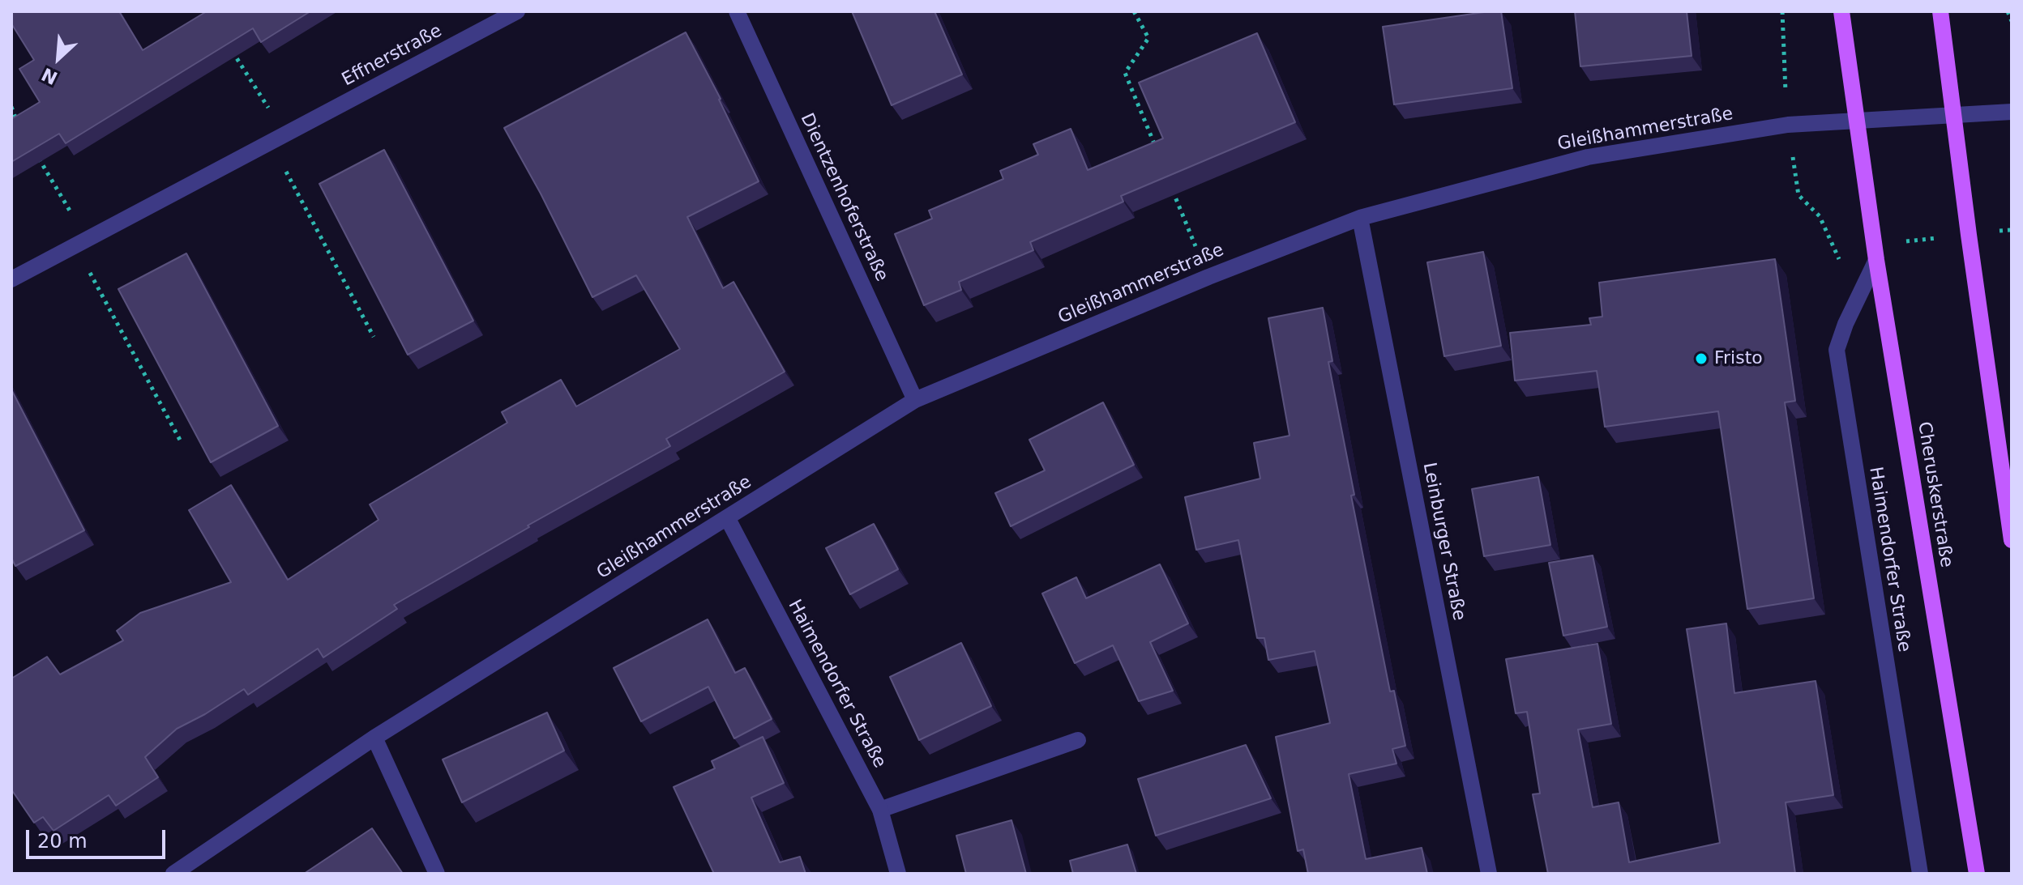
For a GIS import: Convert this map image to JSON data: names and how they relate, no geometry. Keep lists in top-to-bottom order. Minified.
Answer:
{"streets":{"main road":["Cheruskerstraße"],"street":["Effnerstraße","Gleißhammerstraße","Dientzenhoferstraße","Leinburger Straße","Haimendorfer Straße"]},"crossings":[["Gleißhammerstraße","Dientzenhoferstraße"],["Gleißhammerstraße","Cheruskerstraße"],["Gleißhammerstraße","Leinburger Straße"],["Gleißhammerstraße","Haimendorfer Straße"],["Cheruskerstraße","Haimendorfer Straße"]],"places":["Fristo"],"scale_bar":"20 m","north":"bottom left"}
